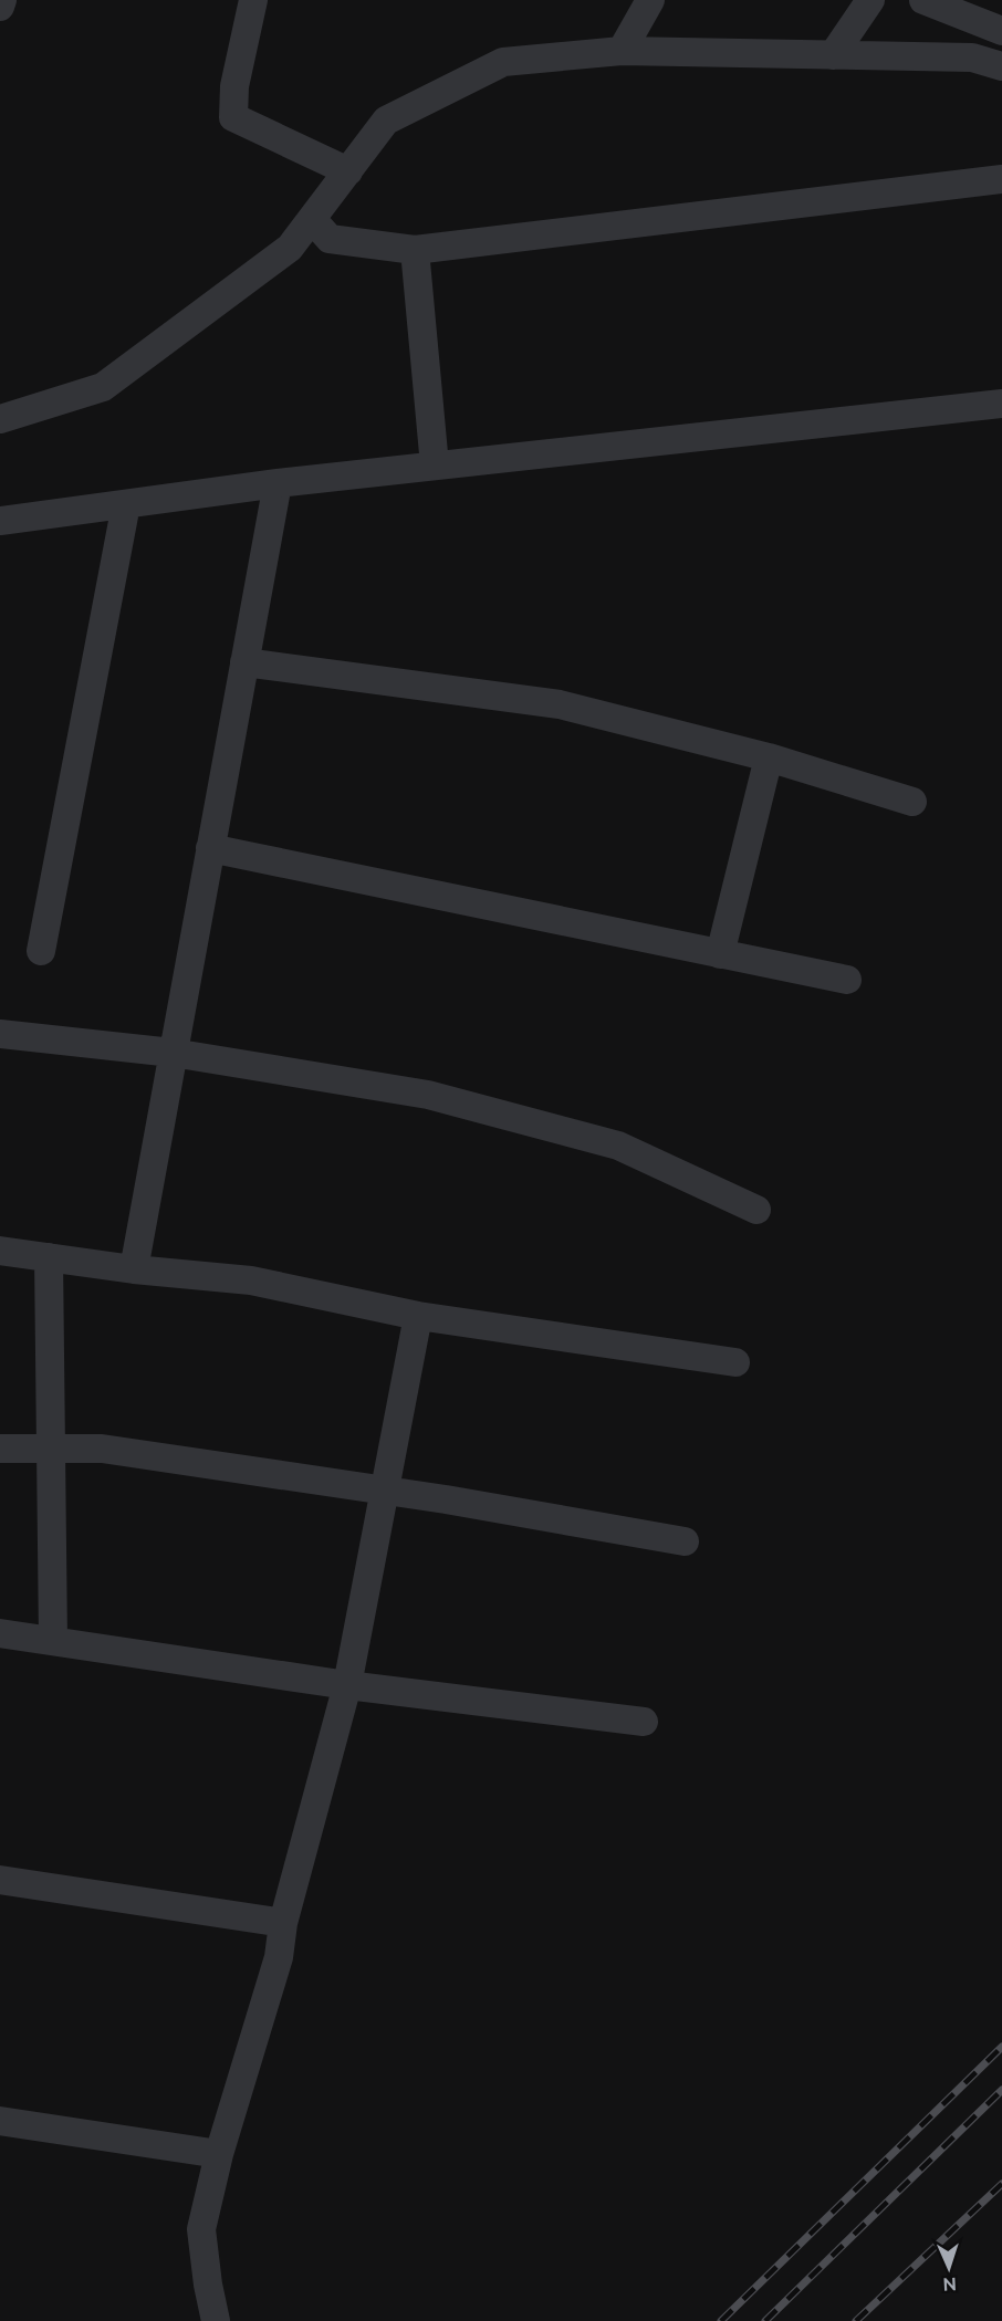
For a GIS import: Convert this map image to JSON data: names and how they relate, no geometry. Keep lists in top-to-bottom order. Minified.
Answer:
{"north":"bottom"}
